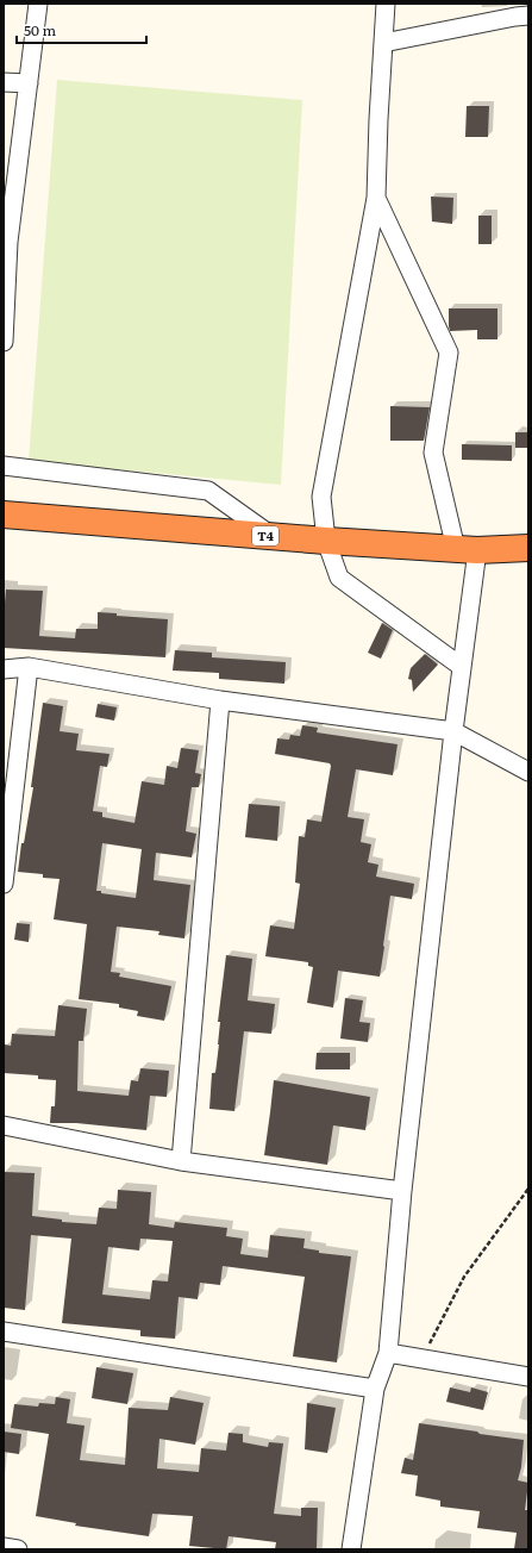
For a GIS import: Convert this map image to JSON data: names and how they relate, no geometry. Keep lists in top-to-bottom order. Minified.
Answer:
{"streets":{"highway":["T4"]},"scale_bar":"50 m"}
